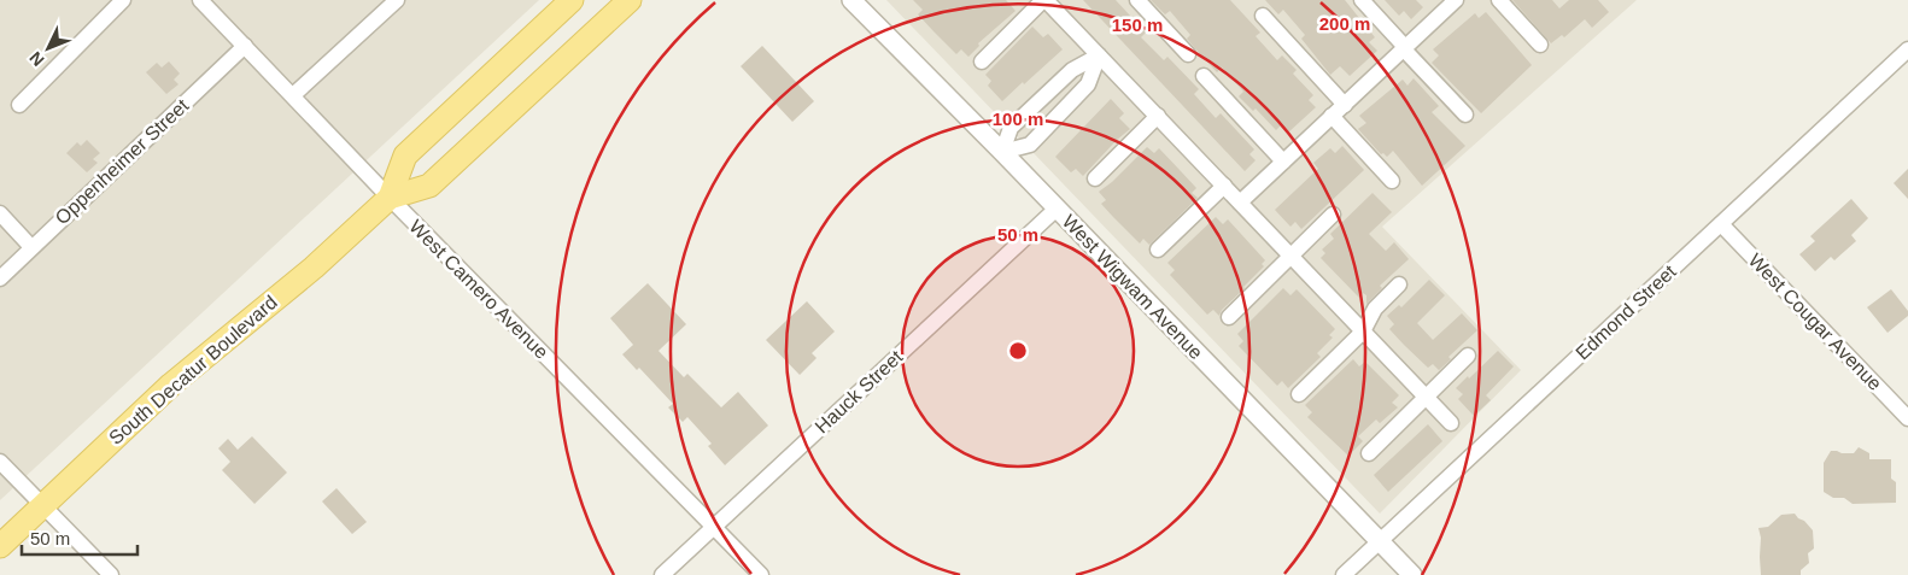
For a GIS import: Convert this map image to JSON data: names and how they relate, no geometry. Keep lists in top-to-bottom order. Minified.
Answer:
{"streets":{"main road":["South Decatur Boulevard"],"street":["Oppenheimer Street","West Wigwam Avenue","West Camero Avenue","Edmond Street","West Cougar Avenue","Hauck Street"]},"crossings":[["Oppenheimer Street","West Camero Avenue"],["West Wigwam Avenue","Edmond Street"],["West Wigwam Avenue","Hauck Street"],["West Camero Avenue","South Decatur Boulevard"],["West Camero Avenue","Hauck Street"],["Edmond Street","West Cougar Avenue"]],"scale_bar":"50 m","north":"bottom left","rings":["200 m","150 m","100 m","50 m"]}
